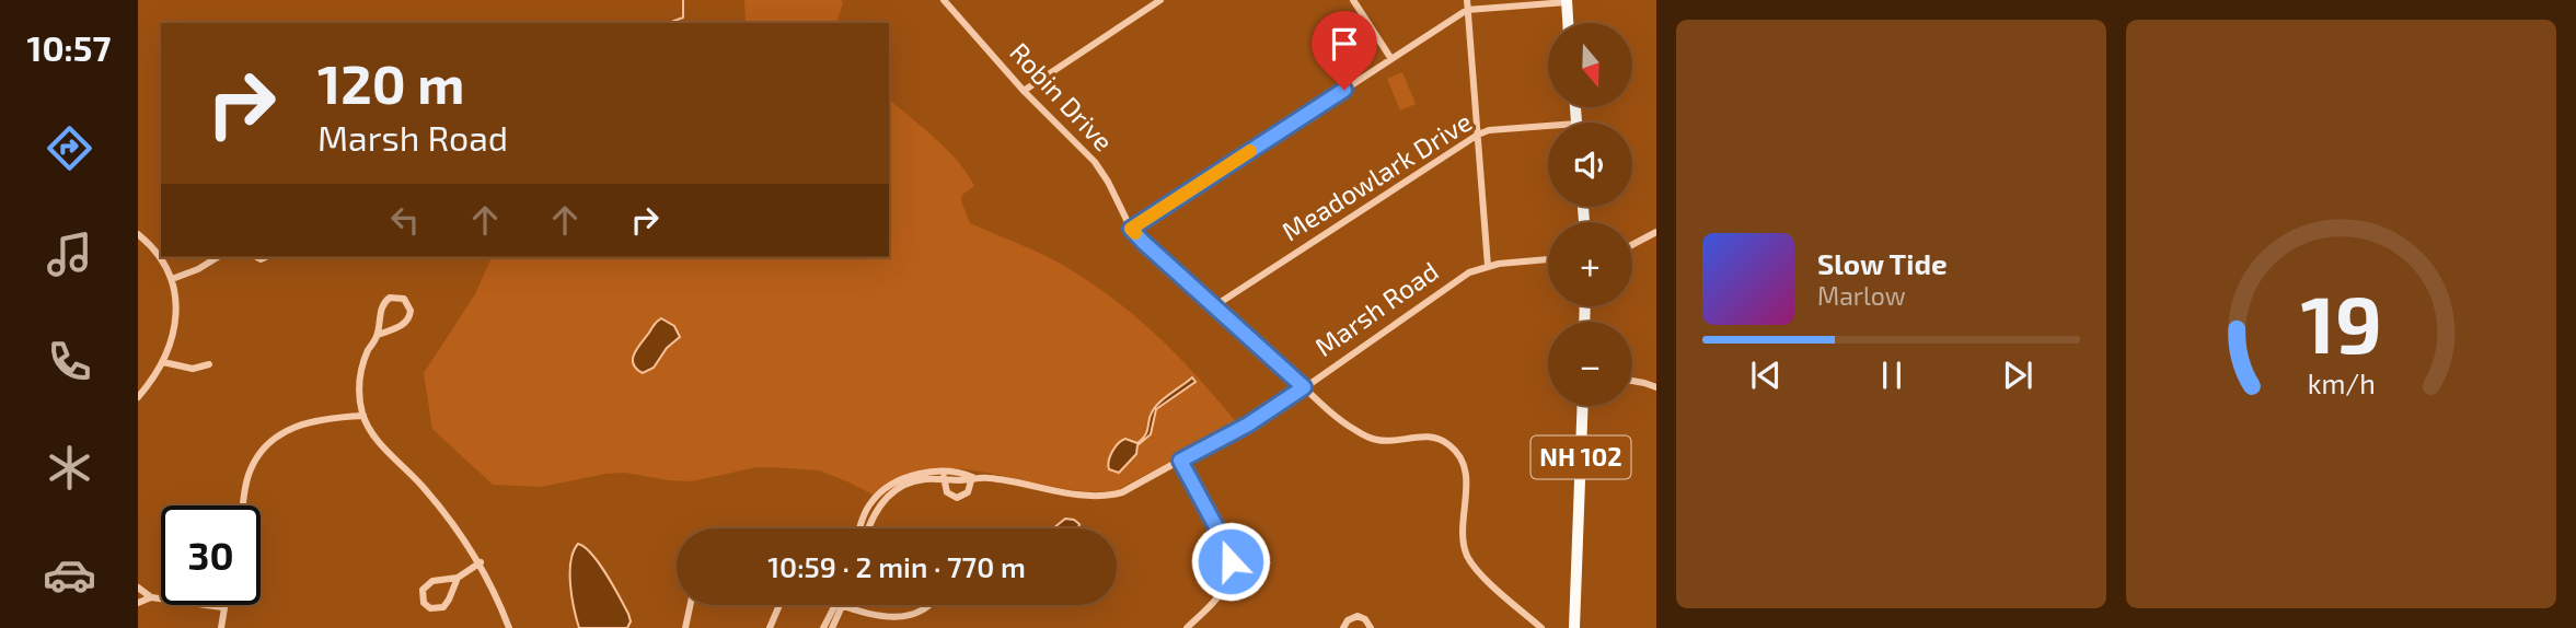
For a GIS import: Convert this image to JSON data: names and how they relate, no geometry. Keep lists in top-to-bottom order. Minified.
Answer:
{"streets":{"main road":["NH 102"],"street":["Robin Drive","Meadowlark Drive","Marsh Road"]},"crossings":[["Robin Drive","Meadowlark Drive"],["Robin Drive","Marsh Road"]],"north":"bottom","page":{"tabs":"10:57","map_buttons":["+","−"],"turn":["120 m","Marsh Road"],"song":["Slow Tide","Marlow"],"limit":"30","trip":"10:59 · 2 min · 770 m","gauge":["19","km/h"]}}
